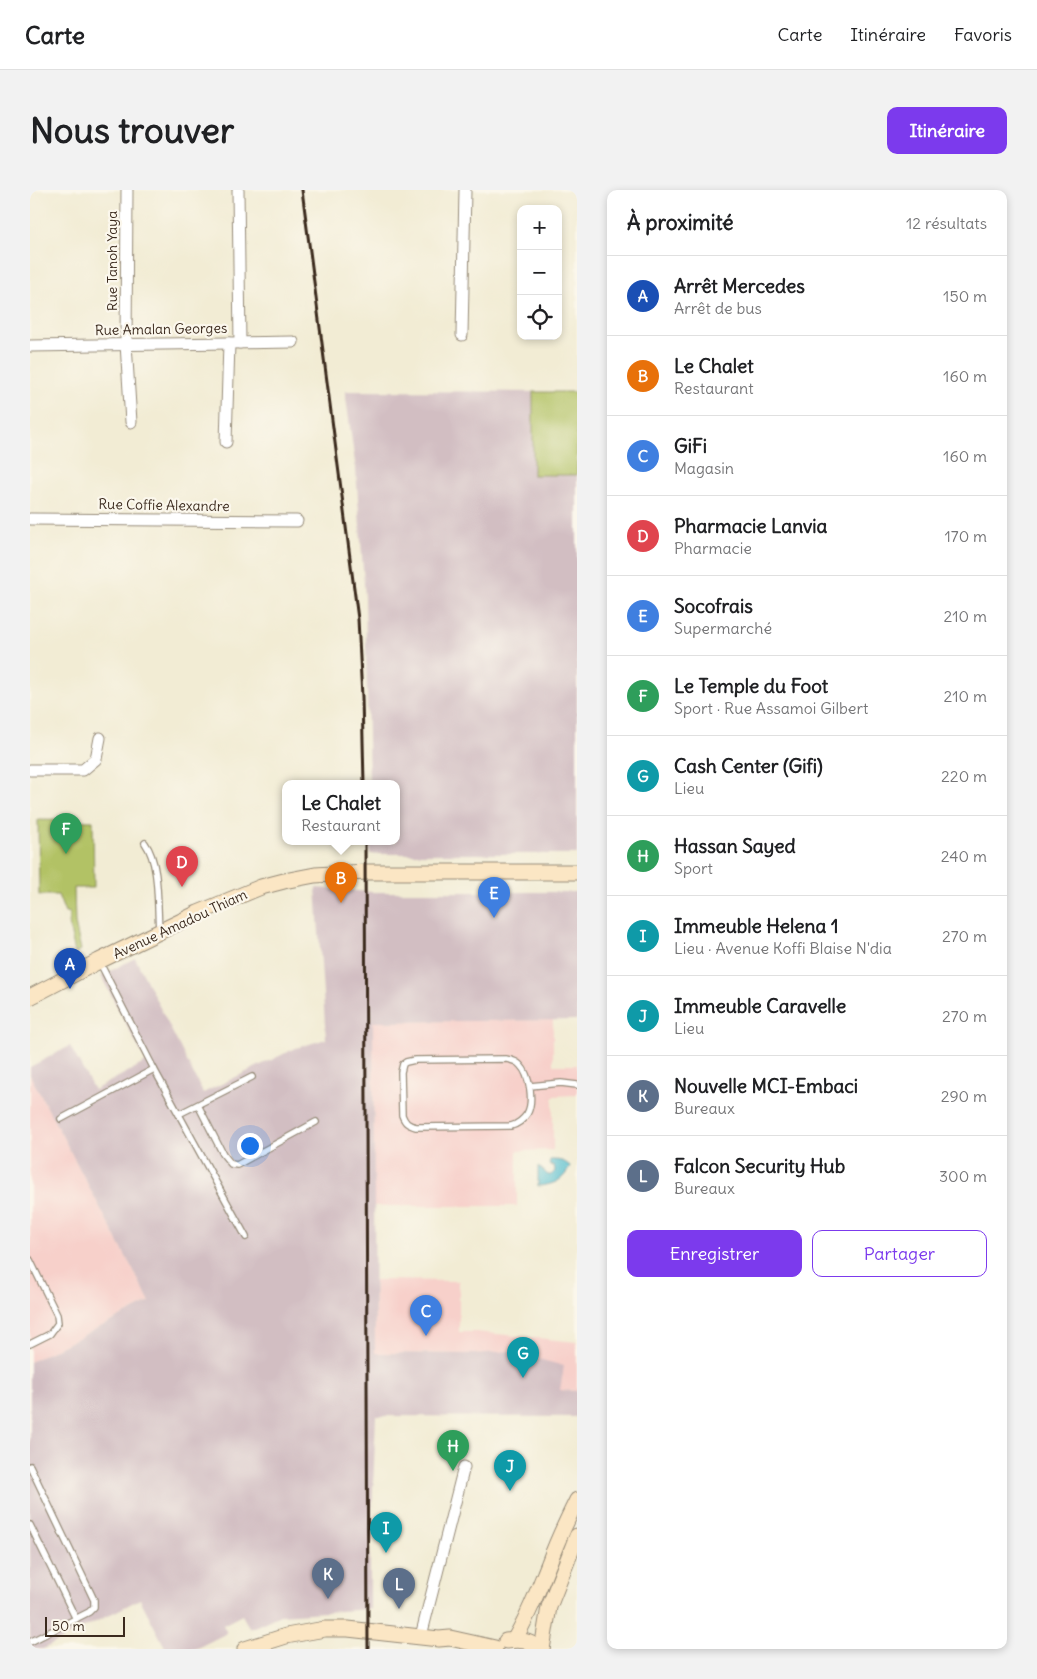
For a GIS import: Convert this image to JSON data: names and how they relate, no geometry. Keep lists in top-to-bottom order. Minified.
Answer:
{"streets":{"main road":["Avenue Amadou Thiam"],"street":["Rue Tanoh Yaya","Rue Amalan Georges","Rue Coffie Alexandre"]},"crossings":[["Rue Tanoh Yaya","Rue Amalan Georges"]],"scale_bar":"50 m","page":{"header":"Carte","nav":["Carte","Itinéraire","Favoris"],"buttons":["Itinéraire",["Enregistrer","Partager"]],"title":"Nous trouver","heading":["À proximité","12 résultats"],"map_buttons":["+","−"],"list":[{"mark":"A","name":"Arrêt Mercedes","note":"Arrêt de bus","value":"150 m"},{"mark":"B","name":"Le Chalet","note":"Restaurant","value":"160 m"},{"mark":"C","name":"GiFi","note":"Magasin","value":"160 m"},{"mark":"D","name":"Pharmacie Lanvia","note":"Pharmacie","value":"170 m"},{"mark":"E","name":"Socofrais","note":"Supermarché","value":"210 m"},{"mark":"F","name":"Le Temple du Foot","note":"Sport · Rue Assamoi Gilbert","value":"210 m"},{"mark":"G","name":"Cash Center (Gifi)","note":"Lieu","value":"220 m"},{"mark":"H","name":"Hassan Sayed","note":"Sport","value":"240 m"},{"mark":"I","name":"Immeuble Helena 1","note":"Lieu · Avenue Koffi Blaise N'dia","value":"270 m"},{"mark":"J","name":"Immeuble Caravelle","note":"Lieu","value":"270 m"},{"mark":"K","name":"Nouvelle MCI-Embaci","note":"Bureaux","value":"290 m"},{"mark":"L","name":"Falcon Security Hub","note":"Bureaux","value":"300 m"}],"popup":["Le Chalet","Restaurant"],"pins":["F","D","B","E","A","C","G","H","J","I","K","L"],"scale":"50 m"}}
